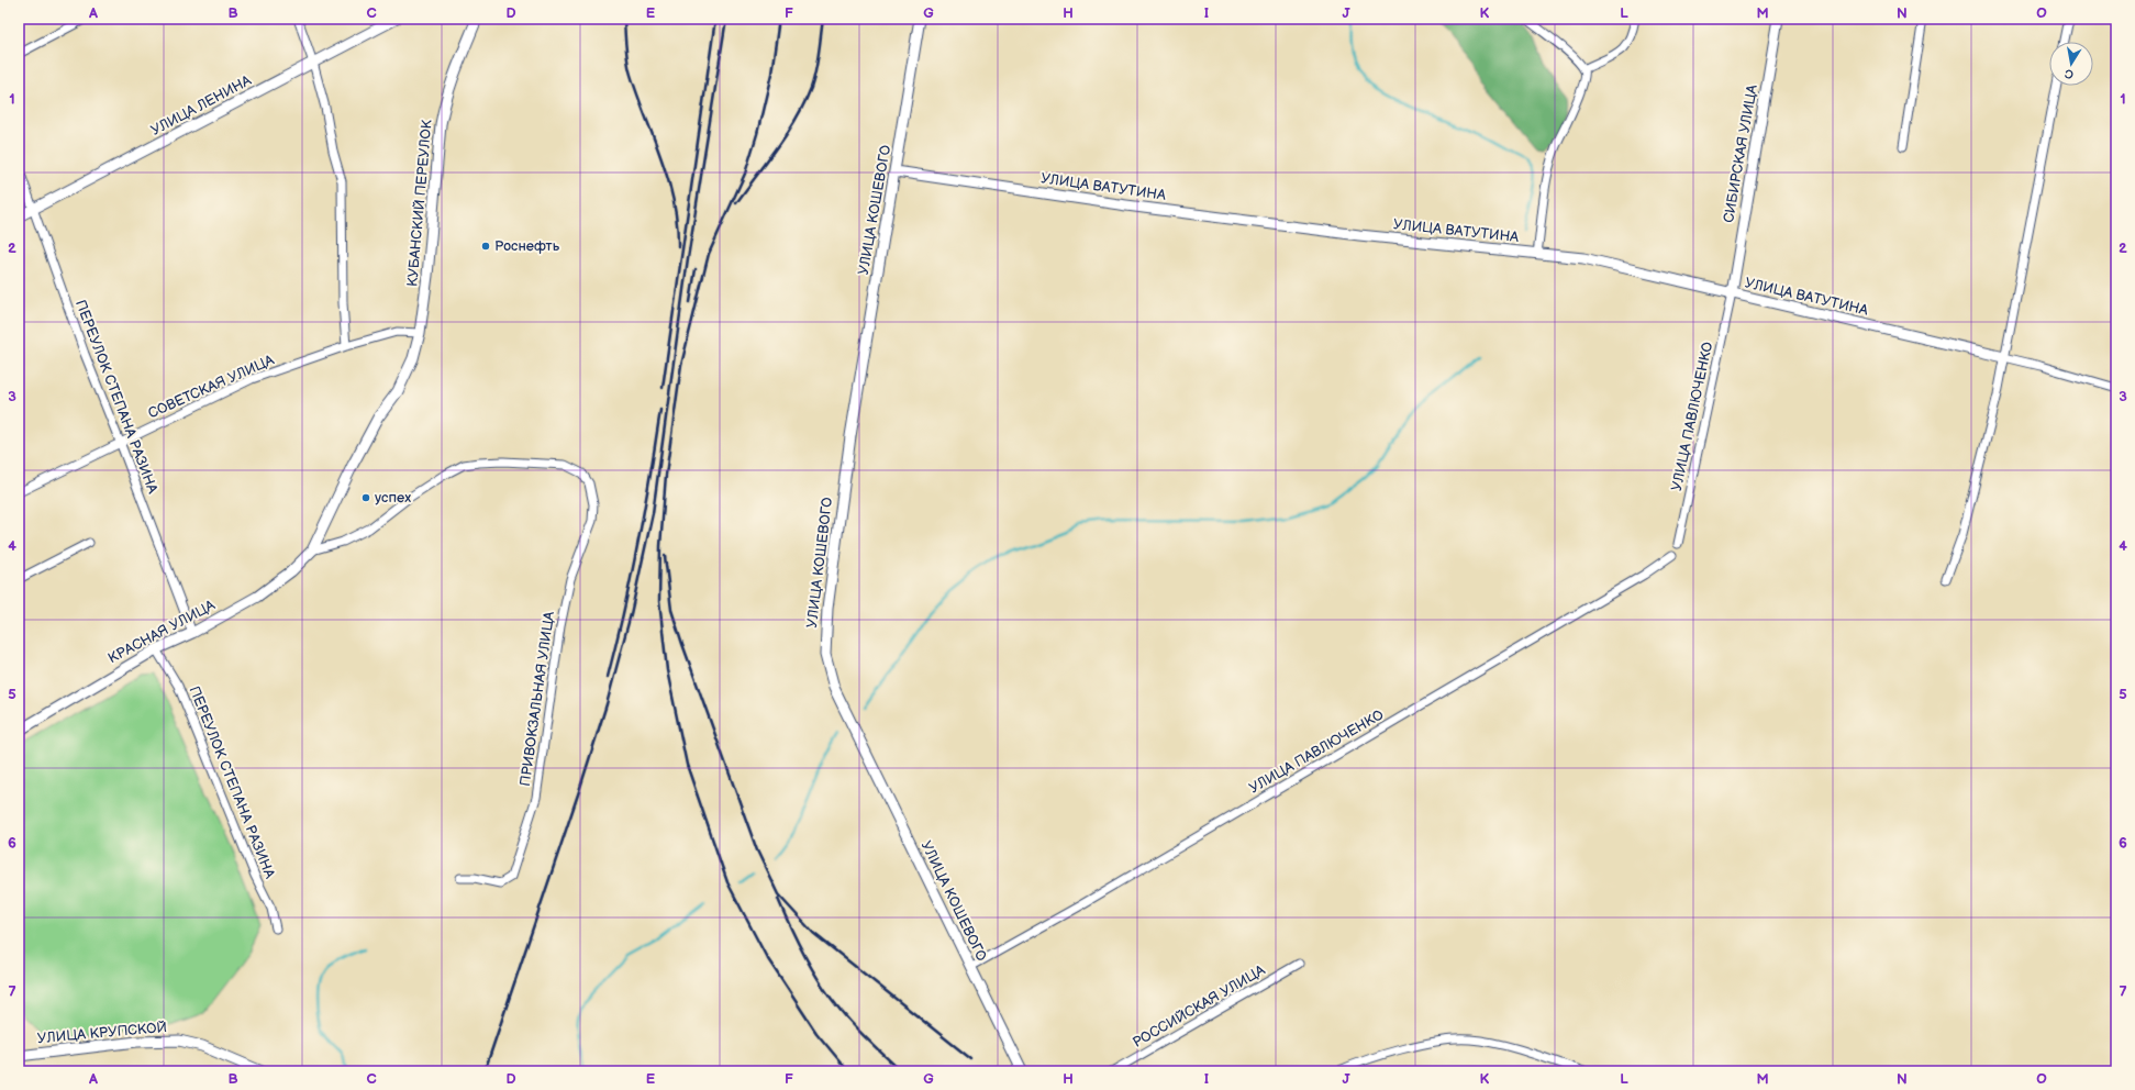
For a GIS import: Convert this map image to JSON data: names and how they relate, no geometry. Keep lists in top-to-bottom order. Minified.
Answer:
{"streets":{"street":["УЛИЦА ЛЕНИНА","СИБИРСКАЯ УЛИЦА","УЛИЦА ВАТУТИНА","КУБАНСКИЙ ПЕРЕУЛОК","УЛИЦА КОШЕВОГО","СОВЕТСКАЯ УЛИЦА","ПЕРЕУЛОК СТЕПАНА РАЗИНА","УЛИЦА ПАВЛЮЧЕНКО","КРАСНАЯ УЛИЦА","ПРИВОКЗАЛЬНАЯ УЛИЦА","РОССИЙСКАЯ УЛИЦА","УЛИЦА КРУПСКОЙ"]},"crossings":[["УЛИЦА ЛЕНИНА","ПЕРЕУЛОК СТЕПАНА РАЗИНА"],["СИБИРСКАЯ УЛИЦА","УЛИЦА ВАТУТИНА"],["СИБИРСКАЯ УЛИЦА","УЛИЦА ПАВЛЮЧЕНКО"],["УЛИЦА ВАТУТИНА","УЛИЦА КОШЕВОГО"],["УЛИЦА ВАТУТИНА","УЛИЦА ПАВЛЮЧЕНКО"],["КУБАНСКИЙ ПЕРЕУЛОК","СОВЕТСКАЯ УЛИЦА"],["КУБАНСКИЙ ПЕРЕУЛОК","КРАСНАЯ УЛИЦА"],["УЛИЦА КОШЕВОГО","УЛИЦА ПАВЛЮЧЕНКО"],["СОВЕТСКАЯ УЛИЦА","ПЕРЕУЛОК СТЕПАНА РАЗИНА"],["ПЕРЕУЛОК СТЕПАНА РАЗИНА","КРАСНАЯ УЛИЦА"],["КРАСНАЯ УЛИЦА","ПРИВОКЗАЛЬНАЯ УЛИЦА"]],"places":["Роснефть","успех"],"north":"bottom","grid":{"columns":["A","B","C","D","E","F","G","H","I","J","K","L","M","N","O"],"rows":["1","2","3","4","5","6","7"]}}
